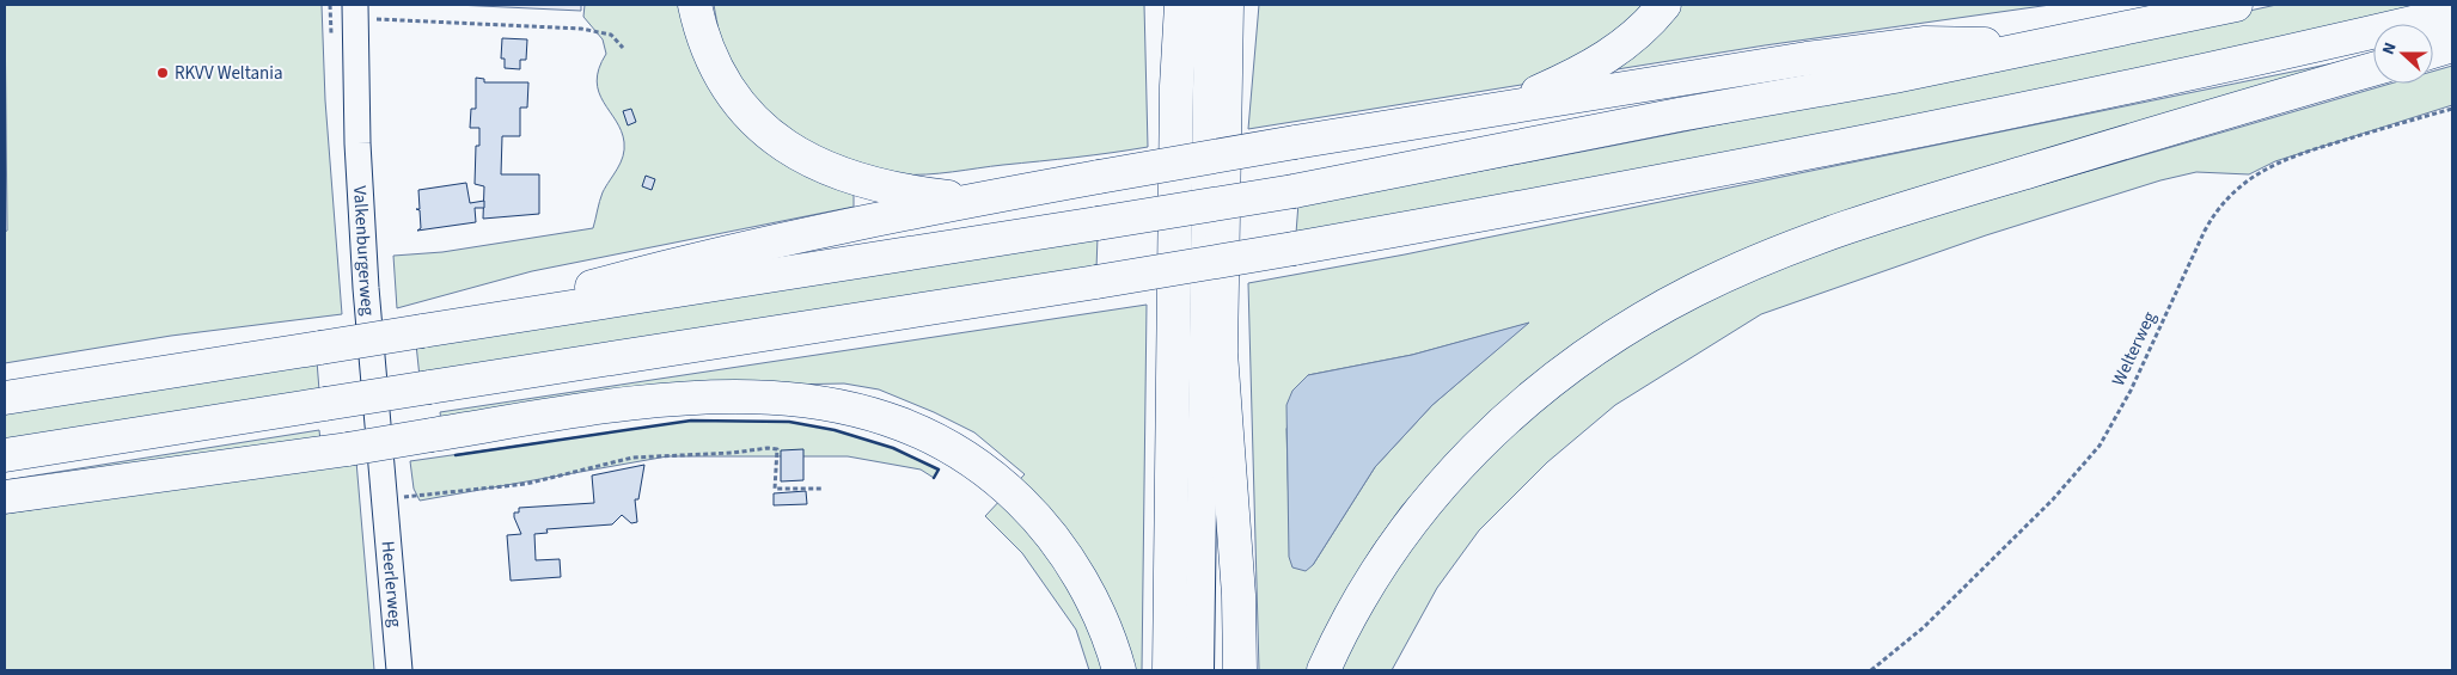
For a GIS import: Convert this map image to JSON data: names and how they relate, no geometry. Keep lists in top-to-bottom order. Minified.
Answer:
{"streets":{"street":["Valkenburgerweg","Heerlerweg"],"path":["Welterweg"]},"crossings":[["Valkenburgerweg","Heerlerweg"]],"places":["RKVV Weltania"],"north":"left"}
